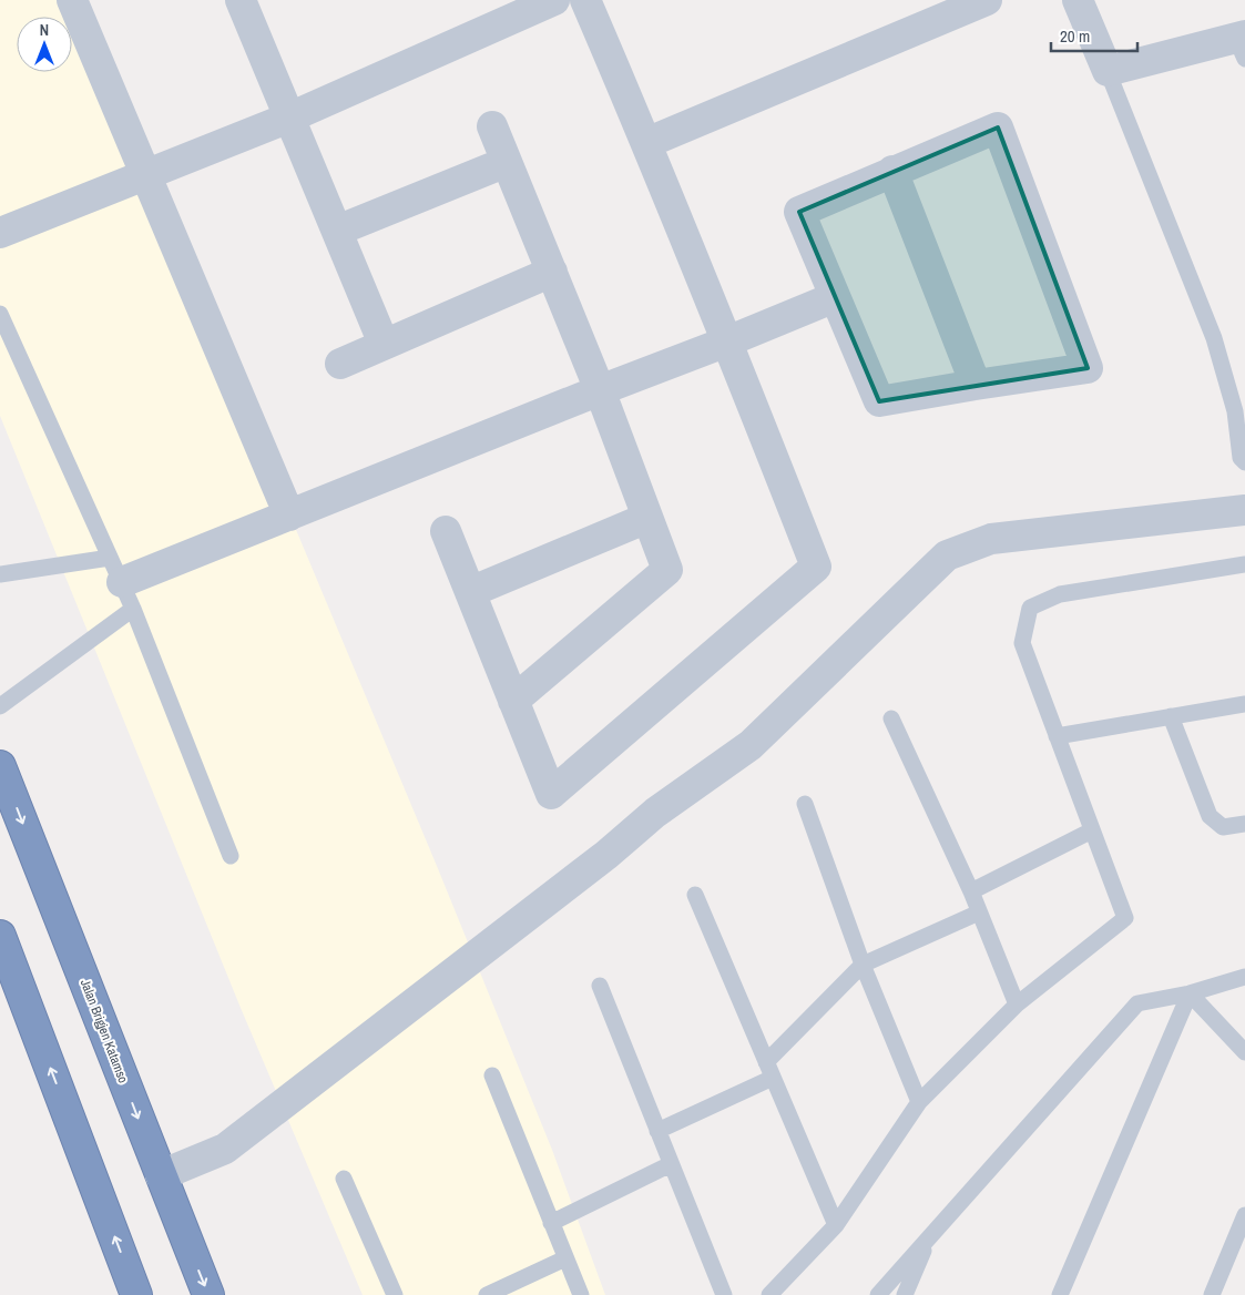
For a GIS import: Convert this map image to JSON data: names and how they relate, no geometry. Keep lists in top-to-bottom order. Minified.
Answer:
{"streets":{"highway":["Jalan Brigjen Katamso"]},"scale_bar":"20 m","north":"top"}
